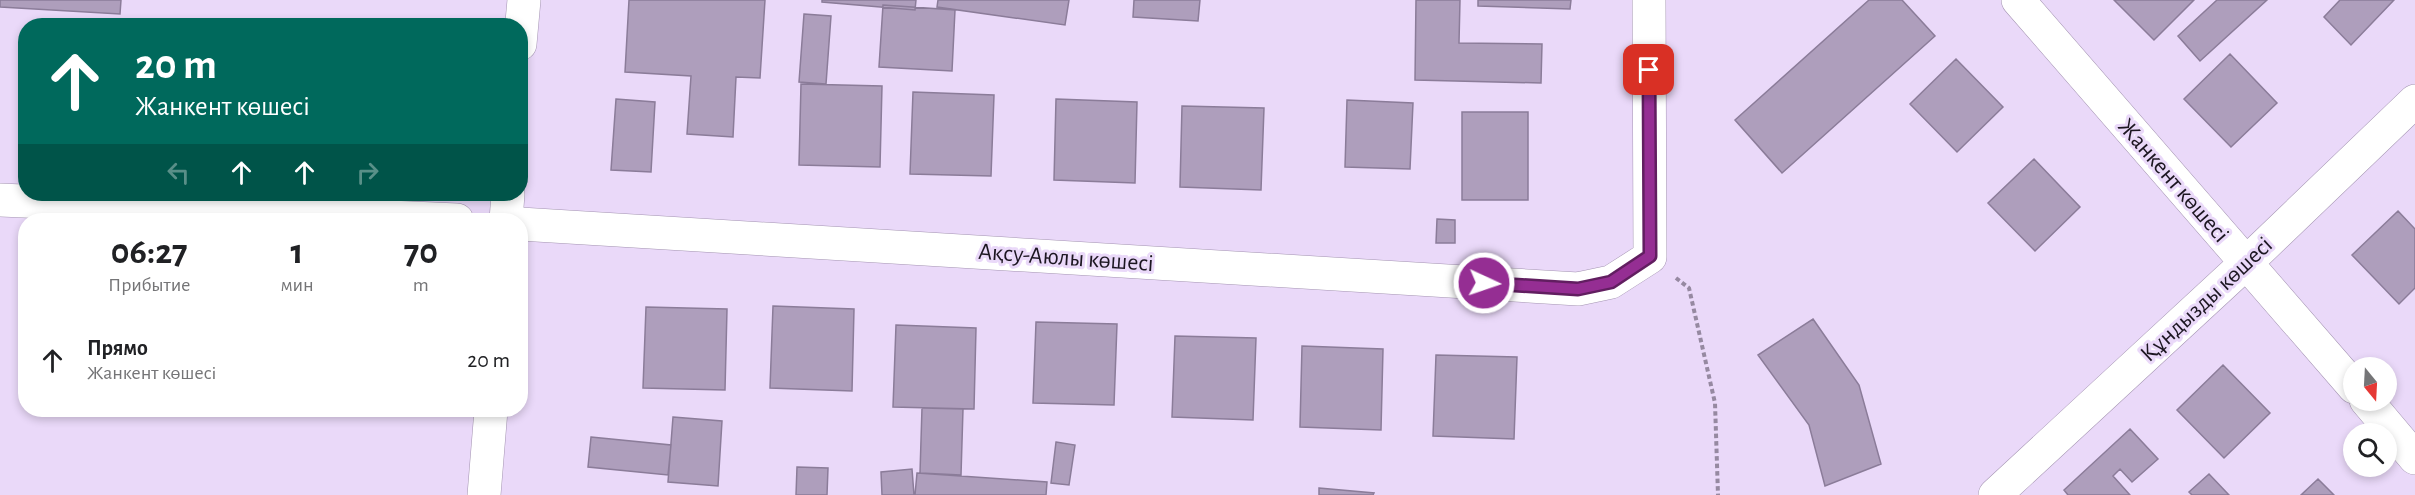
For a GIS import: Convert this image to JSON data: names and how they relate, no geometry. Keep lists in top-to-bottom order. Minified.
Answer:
{"streets":{"street":["Жанкент көшесі","Ақсу-Аюлы көшесі","Құндызды көшесі"]},"crossings":[["Жанкент көшесі","Құндызды көшесі"]],"north":"bottom","page":{"turn":["20 m","Жанкент көшесі"],"eta":["06:27","Прибытие","1","мин","70","m"],"list":[{"name":"Прямо","note":"Жанкент көшесі","value":"20 m"}]}}
